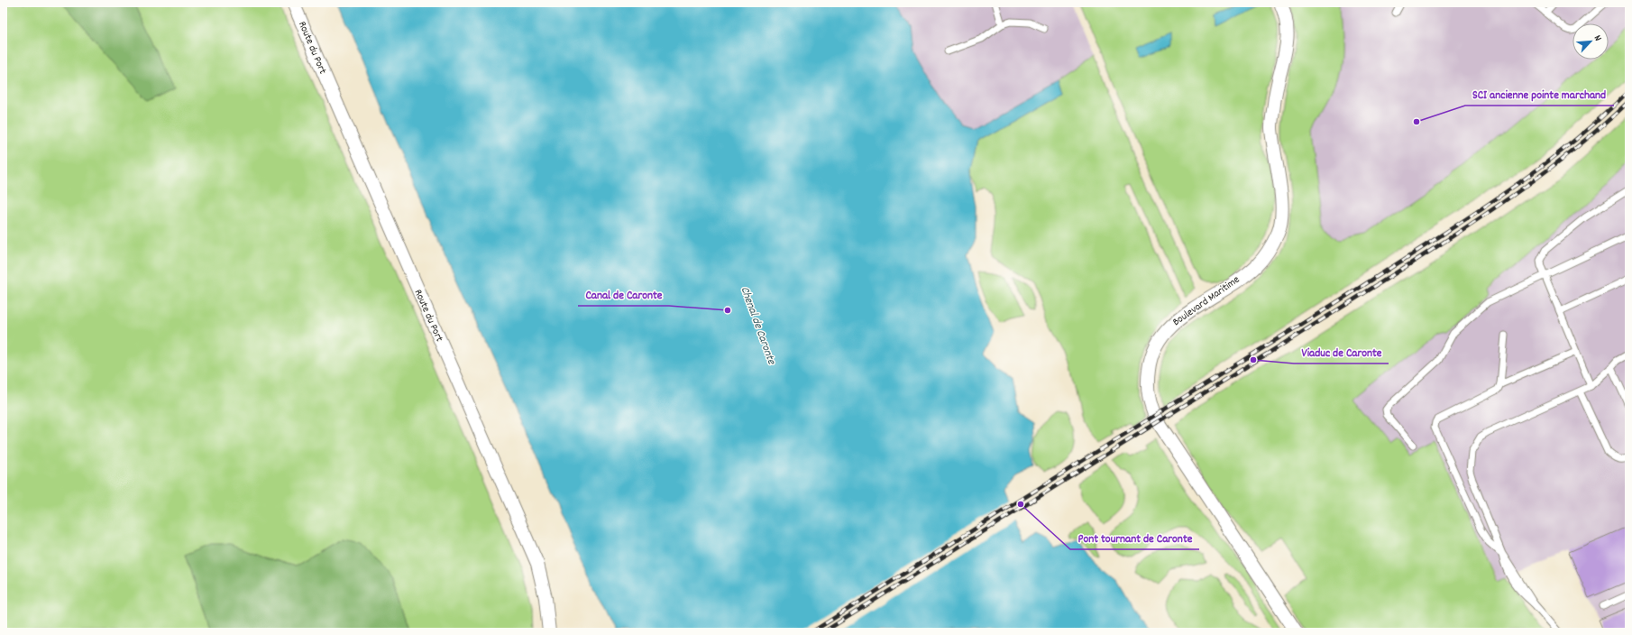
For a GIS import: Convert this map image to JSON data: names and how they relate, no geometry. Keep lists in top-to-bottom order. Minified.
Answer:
{"streets":{"street":["Route du Port","Boulevard Maritime"]},"water":["Chenal de Caronte"],"places":["SCI ancienne pointe marchand","Canal de Caronte","Viaduc de Caronte","Pont tournant de Caronte"],"north":"top right"}
